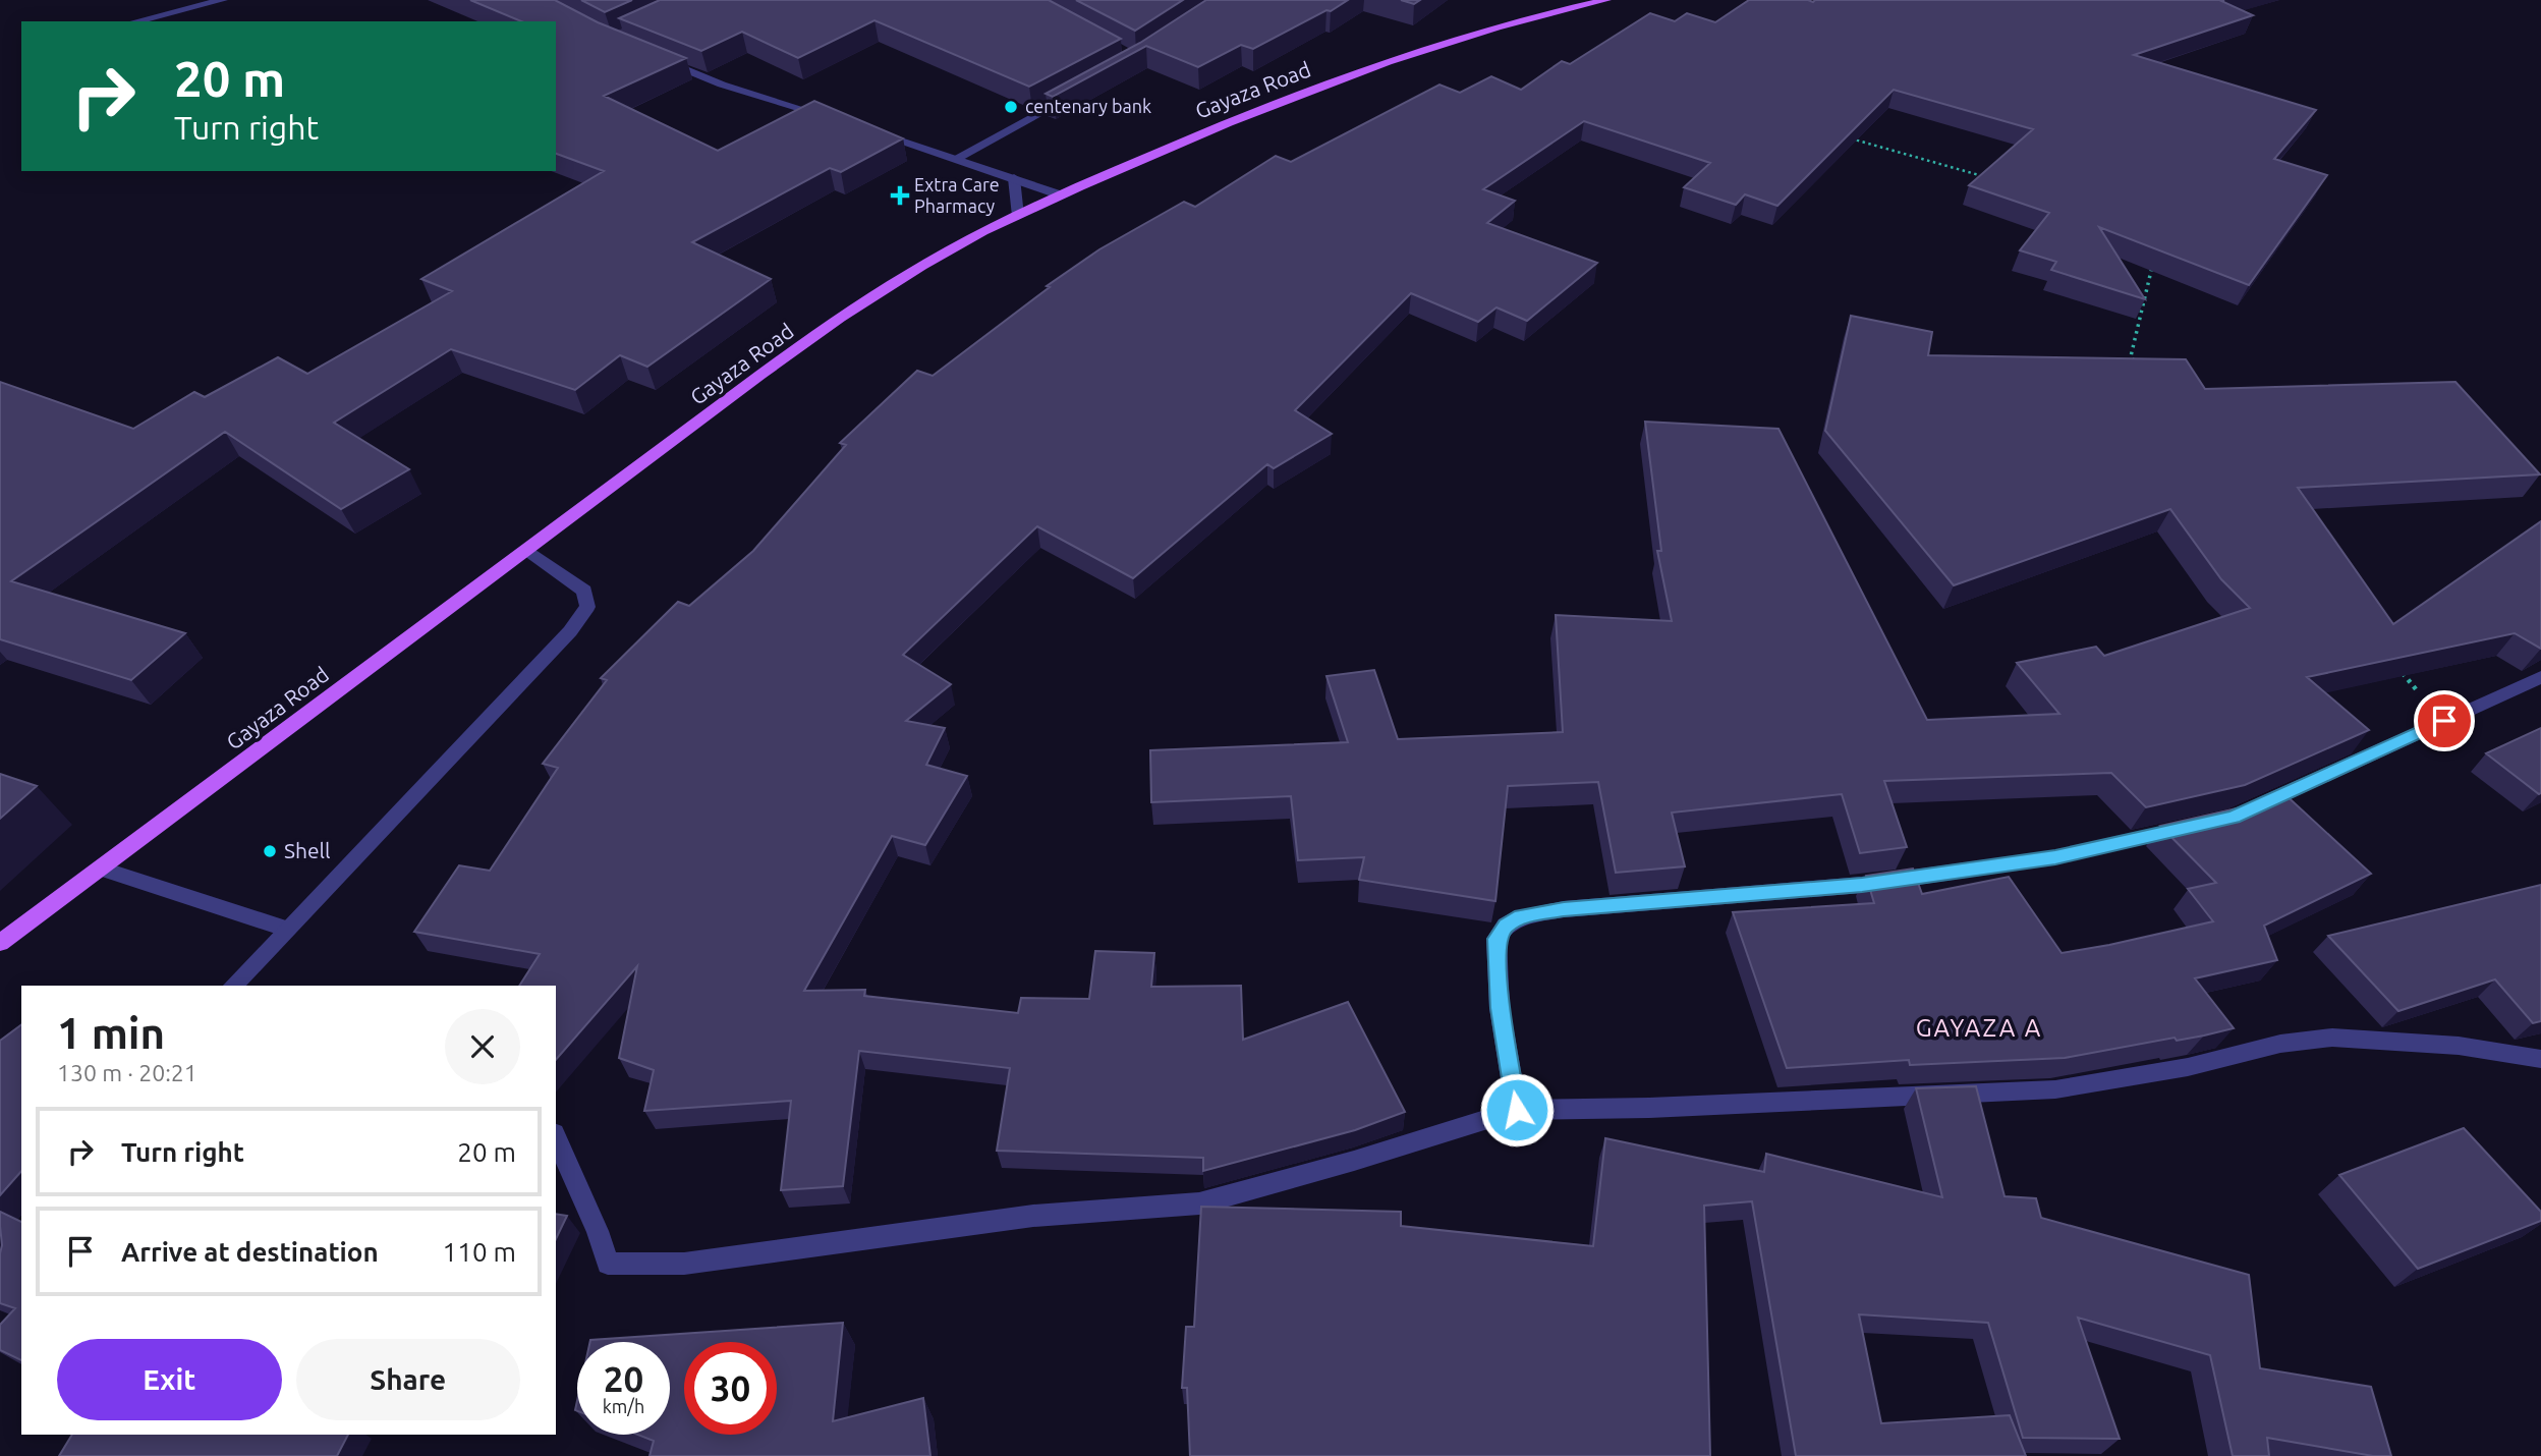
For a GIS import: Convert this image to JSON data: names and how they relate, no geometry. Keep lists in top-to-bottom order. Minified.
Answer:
{"streets":{"main road":["Gayaza Road"]},"districts":["GAYAZA A"],"places":{"other":["centenary bank","Shell"],"health":["Extra Care Pharmacy"]},"page":{"turn":["20 m","Turn right"],"heading":["1 min","130 m · 20:21"],"list":[{"name":"Turn right","value":"20 m"},{"name":"Arrive at destination","value":"110 m"}],"buttons":["Exit","Share"],"speed":"20 km/h","limit":"30"}}
